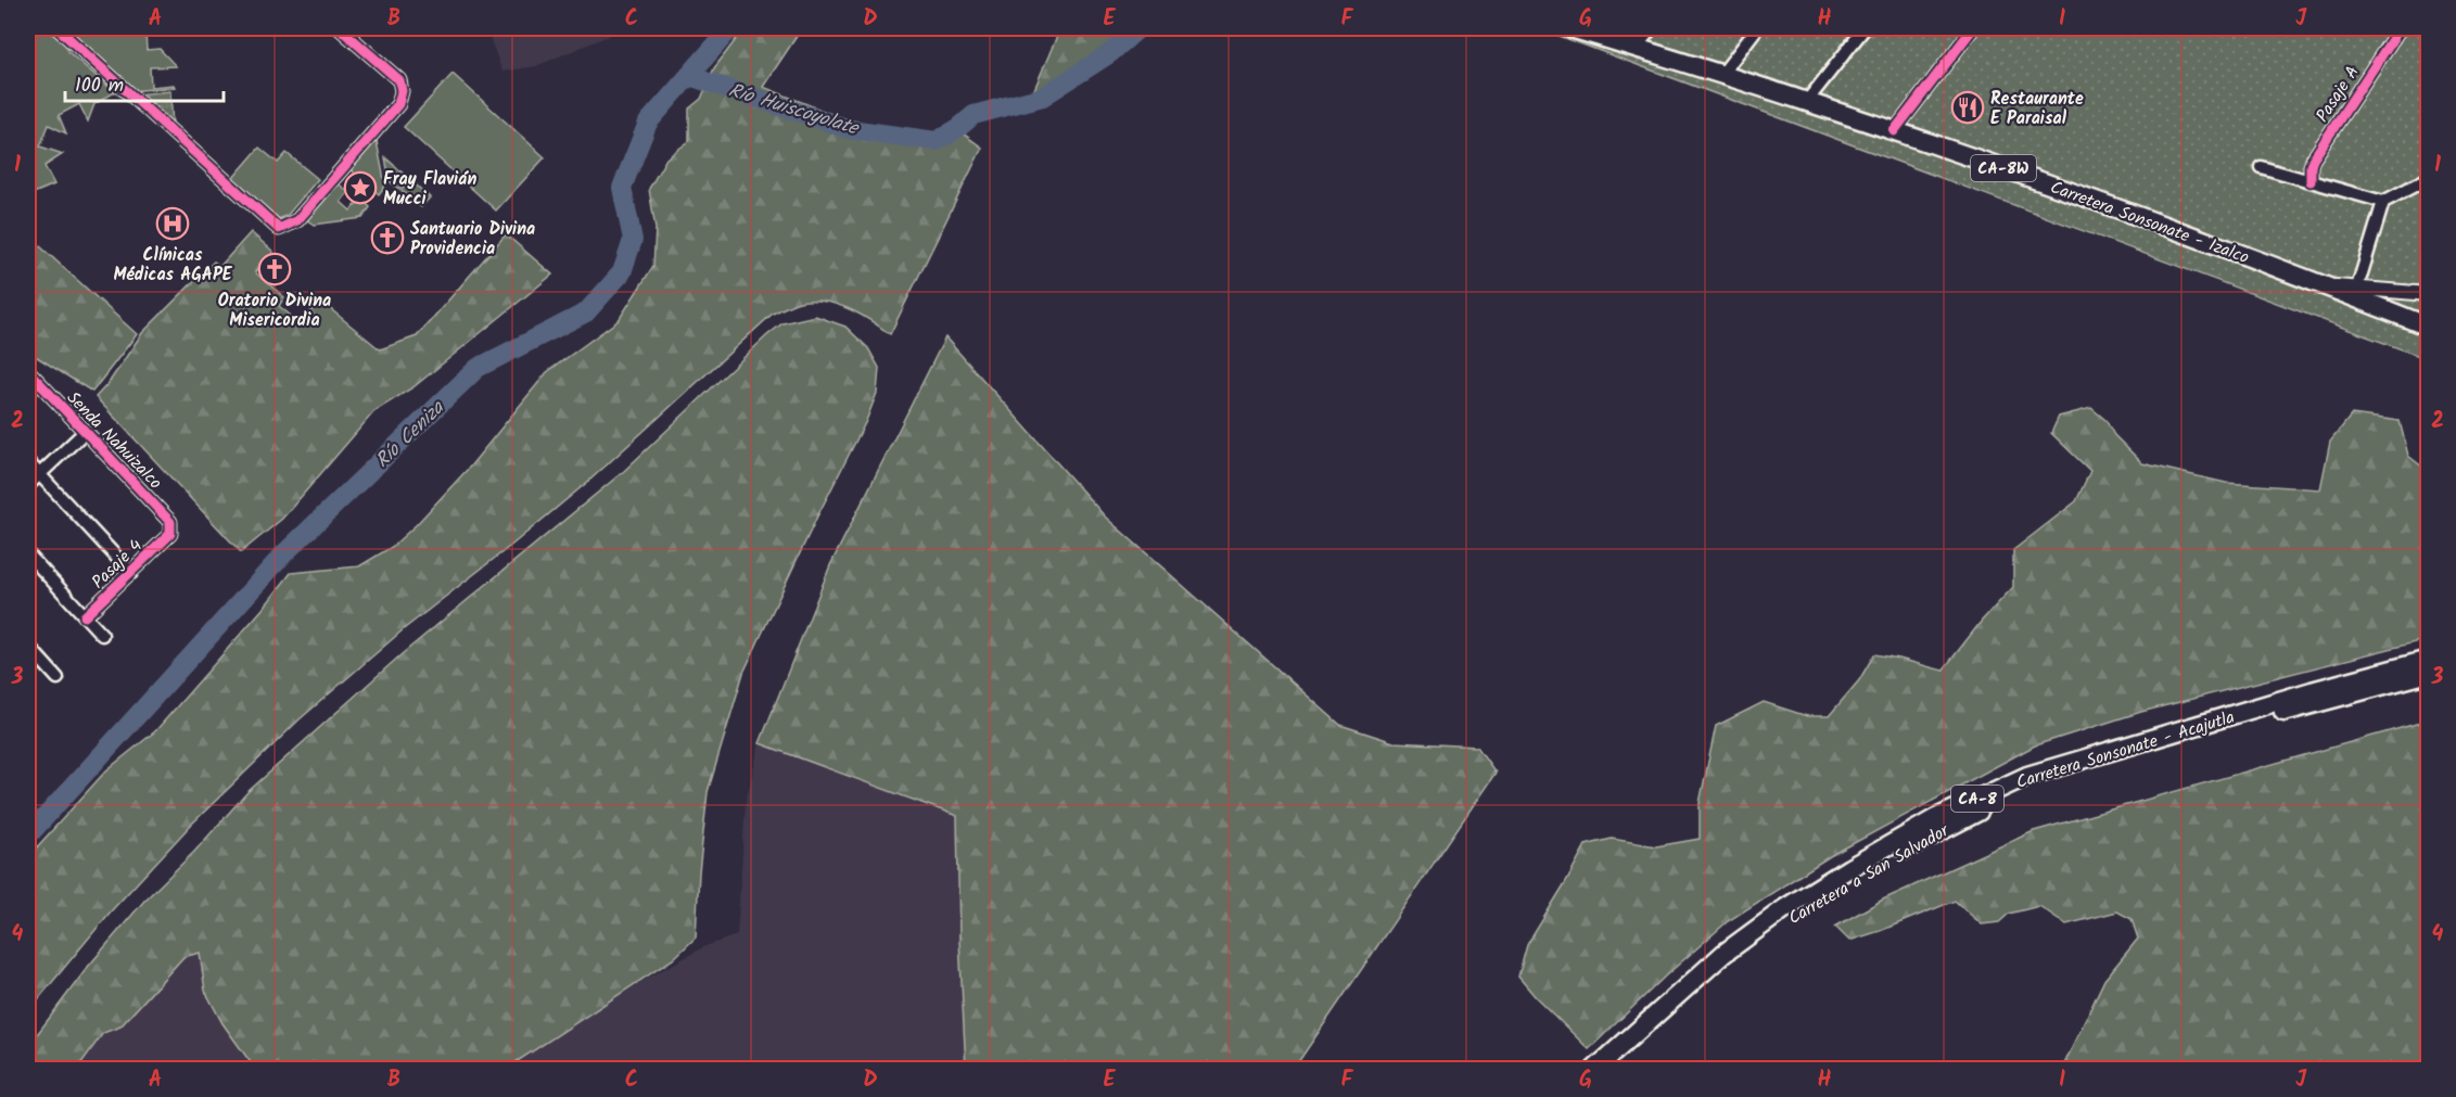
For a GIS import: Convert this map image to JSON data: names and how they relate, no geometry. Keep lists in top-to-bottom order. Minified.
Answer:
{"streets":{"main road":["CA-8W","Carretera Sonsonate - Izalco","Carretera Sonsonate - Acajutla","CA-8","Carretera a San Salvador"],"street":["Pasaje A","Senda Nahuizalco","Pasaje 4"]},"crossings":[["Senda Nahuizalco","Pasaje 4"]],"water":["Río Huiscoyolate","Río Ceniza"],"places":{"restaurant":["Restaurante E Paraisal"],"place":["Fray Flavián Mucci"],"hospital":["Clínicas Médicas AGAPE"],"church":["Santuario Divina Providencia","Oratorio Divina Misericordia"]},"scale_bar":"100 m","grid":{"columns":["A","B","C","D","E","F","G","H","I","J"],"rows":["1","2","3","4"]}}
